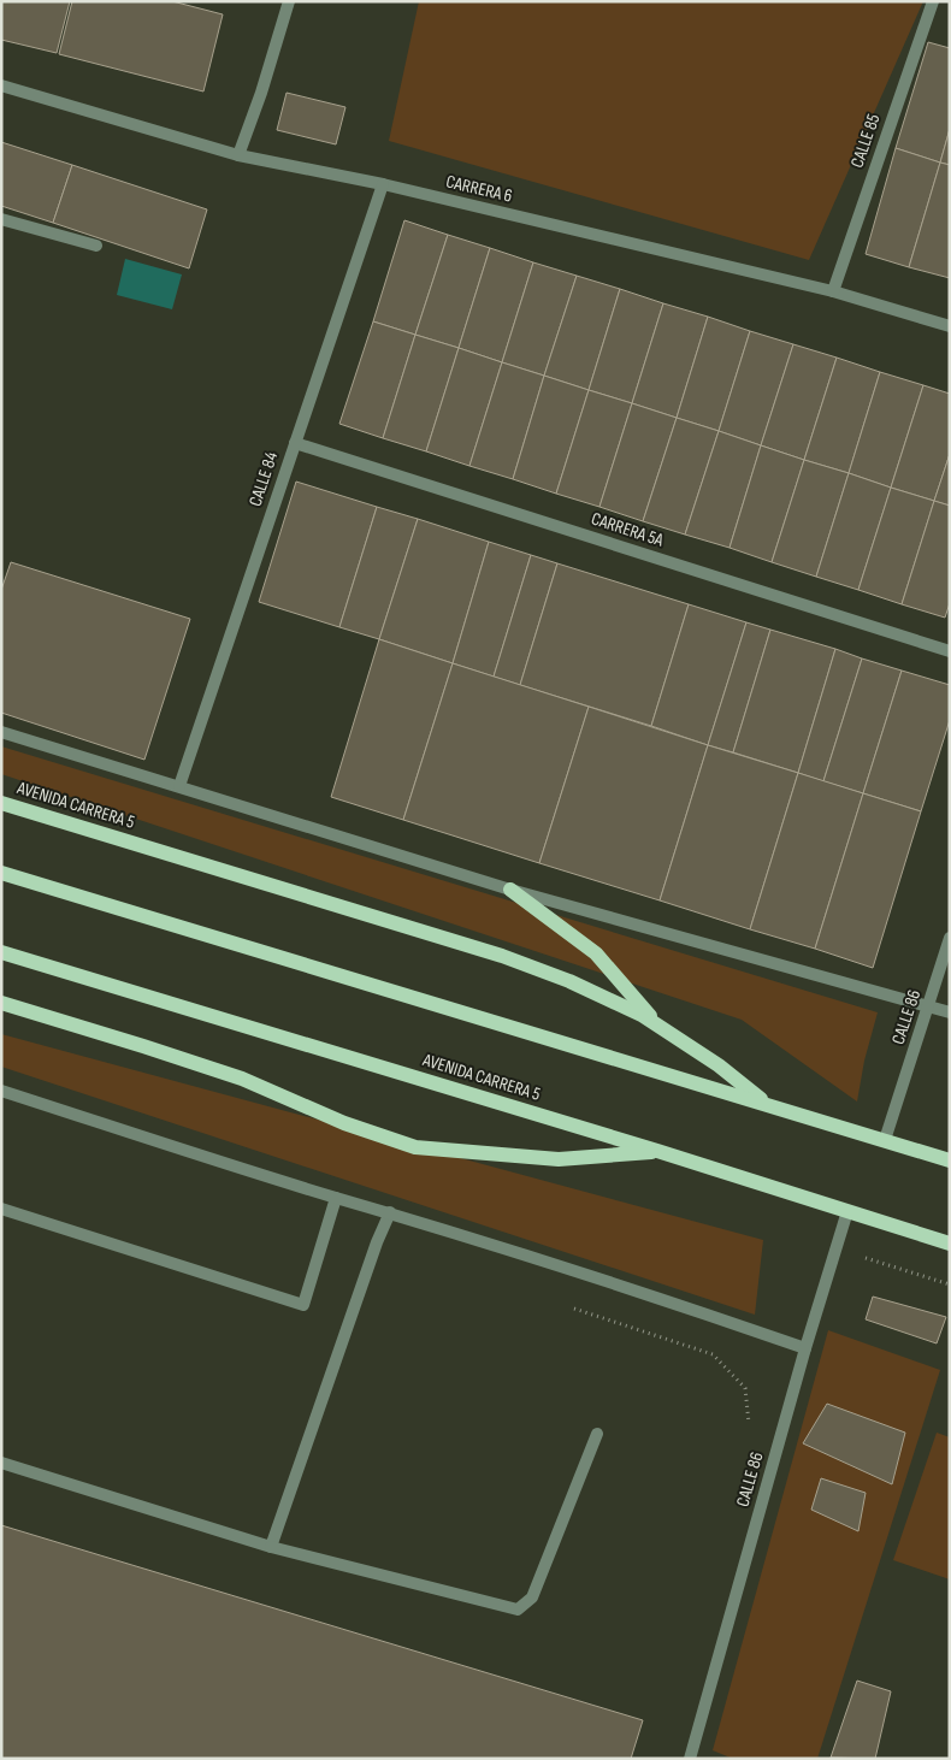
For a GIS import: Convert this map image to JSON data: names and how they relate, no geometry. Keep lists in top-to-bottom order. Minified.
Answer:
{"streets":{"main road":["AVENIDA CARRERA 5"],"street":["CALLE 85","CARRERA 6","CALLE 84","CARRERA 5A","CALLE 86"]},"crossings":[["CALLE 85","CARRERA 6"],["CARRERA 6","CALLE 84"],["CALLE 84","CARRERA 5A"],["AVENIDA CARRERA 5","CALLE 86"]]}
